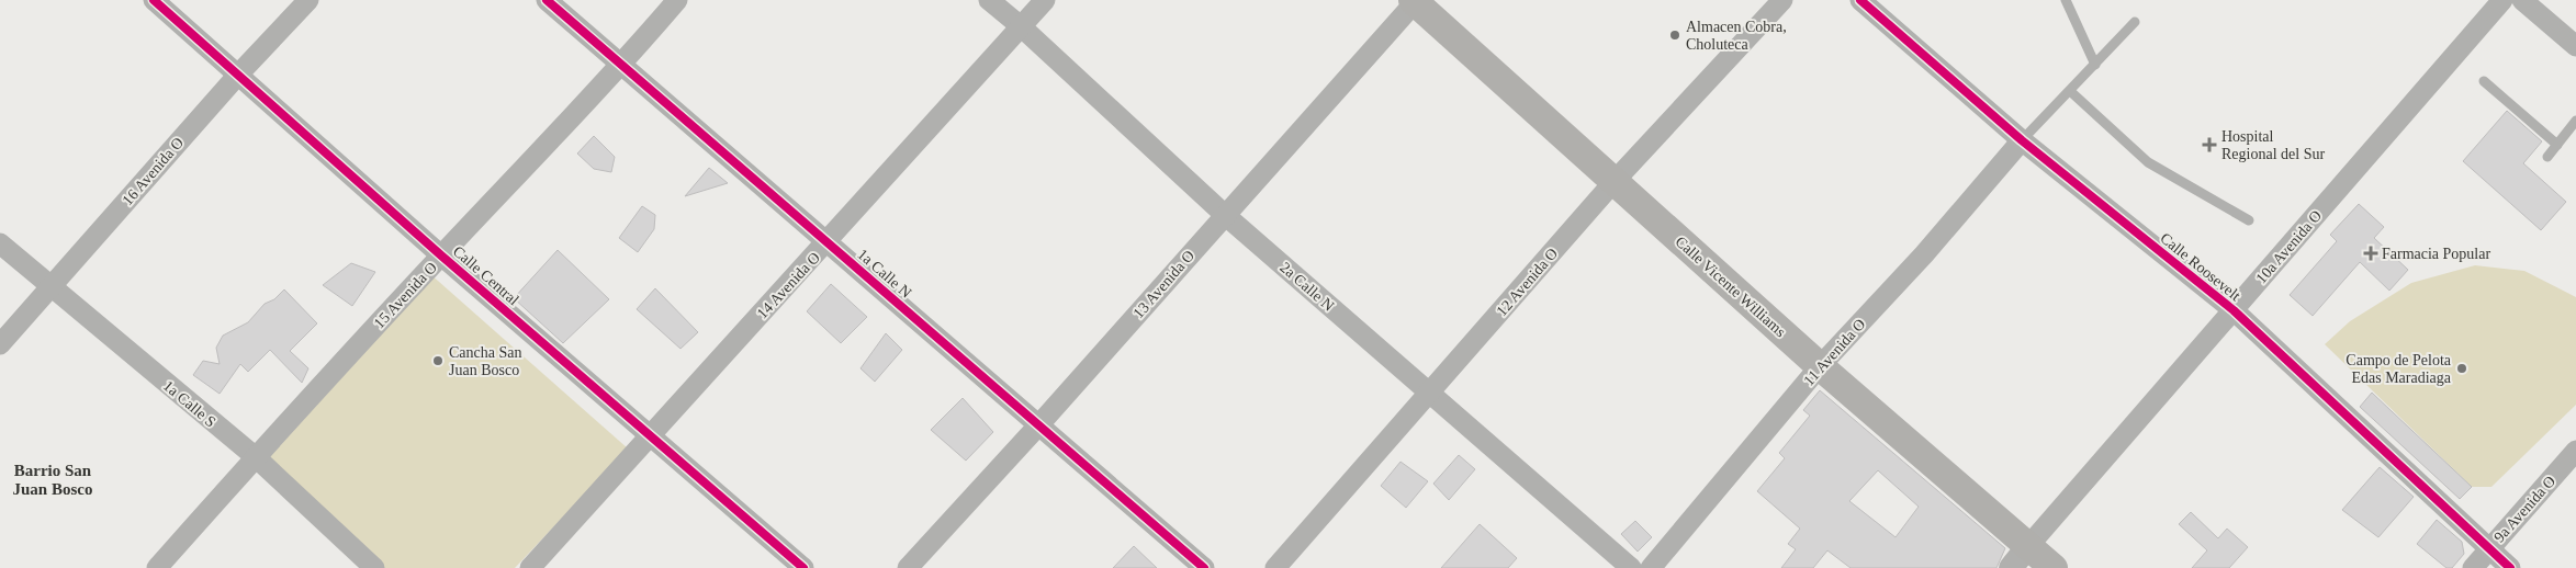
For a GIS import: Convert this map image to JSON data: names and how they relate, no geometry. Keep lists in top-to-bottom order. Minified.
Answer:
{"streets":{"main road":["Calle Vicente Williams"],"street":["16 Avenida O","10a Avenida O","Calle Roosevelt","1a Calle N","Calle Central","12 Avenida O","13 Avenida O","14 Avenida O","2a Calle N","15 Avenida O","11 Avenida O","1a Calle S","9a Avenida O"]},"crossings":[["16 Avenida O","Calle Central"],["16 Avenida O","1a Calle S"],["10a Avenida O","Calle Roosevelt"],["10a Avenida O","Calle Vicente Williams"],["Calle Roosevelt","11 Avenida O"],["Calle Roosevelt","9a Avenida O"],["1a Calle N","13 Avenida O"],["1a Calle N","14 Avenida O"],["1a Calle N","15 Avenida O"],["Calle Central","14 Avenida O"],["Calle Central","15 Avenida O"],["12 Avenida O","2a Calle N"],["12 Avenida O","Calle Vicente Williams"],["13 Avenida O","2a Calle N"],["13 Avenida O","Calle Vicente Williams"],["14 Avenida O","2a Calle N"],["Calle Vicente Williams","11 Avenida O"],["15 Avenida O","1a Calle S"]],"districts":["Barrio San Juan Bosco"],"places":{"other":["Almacen Cobra, Choluteca","Cancha San Juan Bosco","Campo de Pelota Edas Maradiaga"],"health":["Hospital Regional del Sur","Farmacia Popular"]}}
